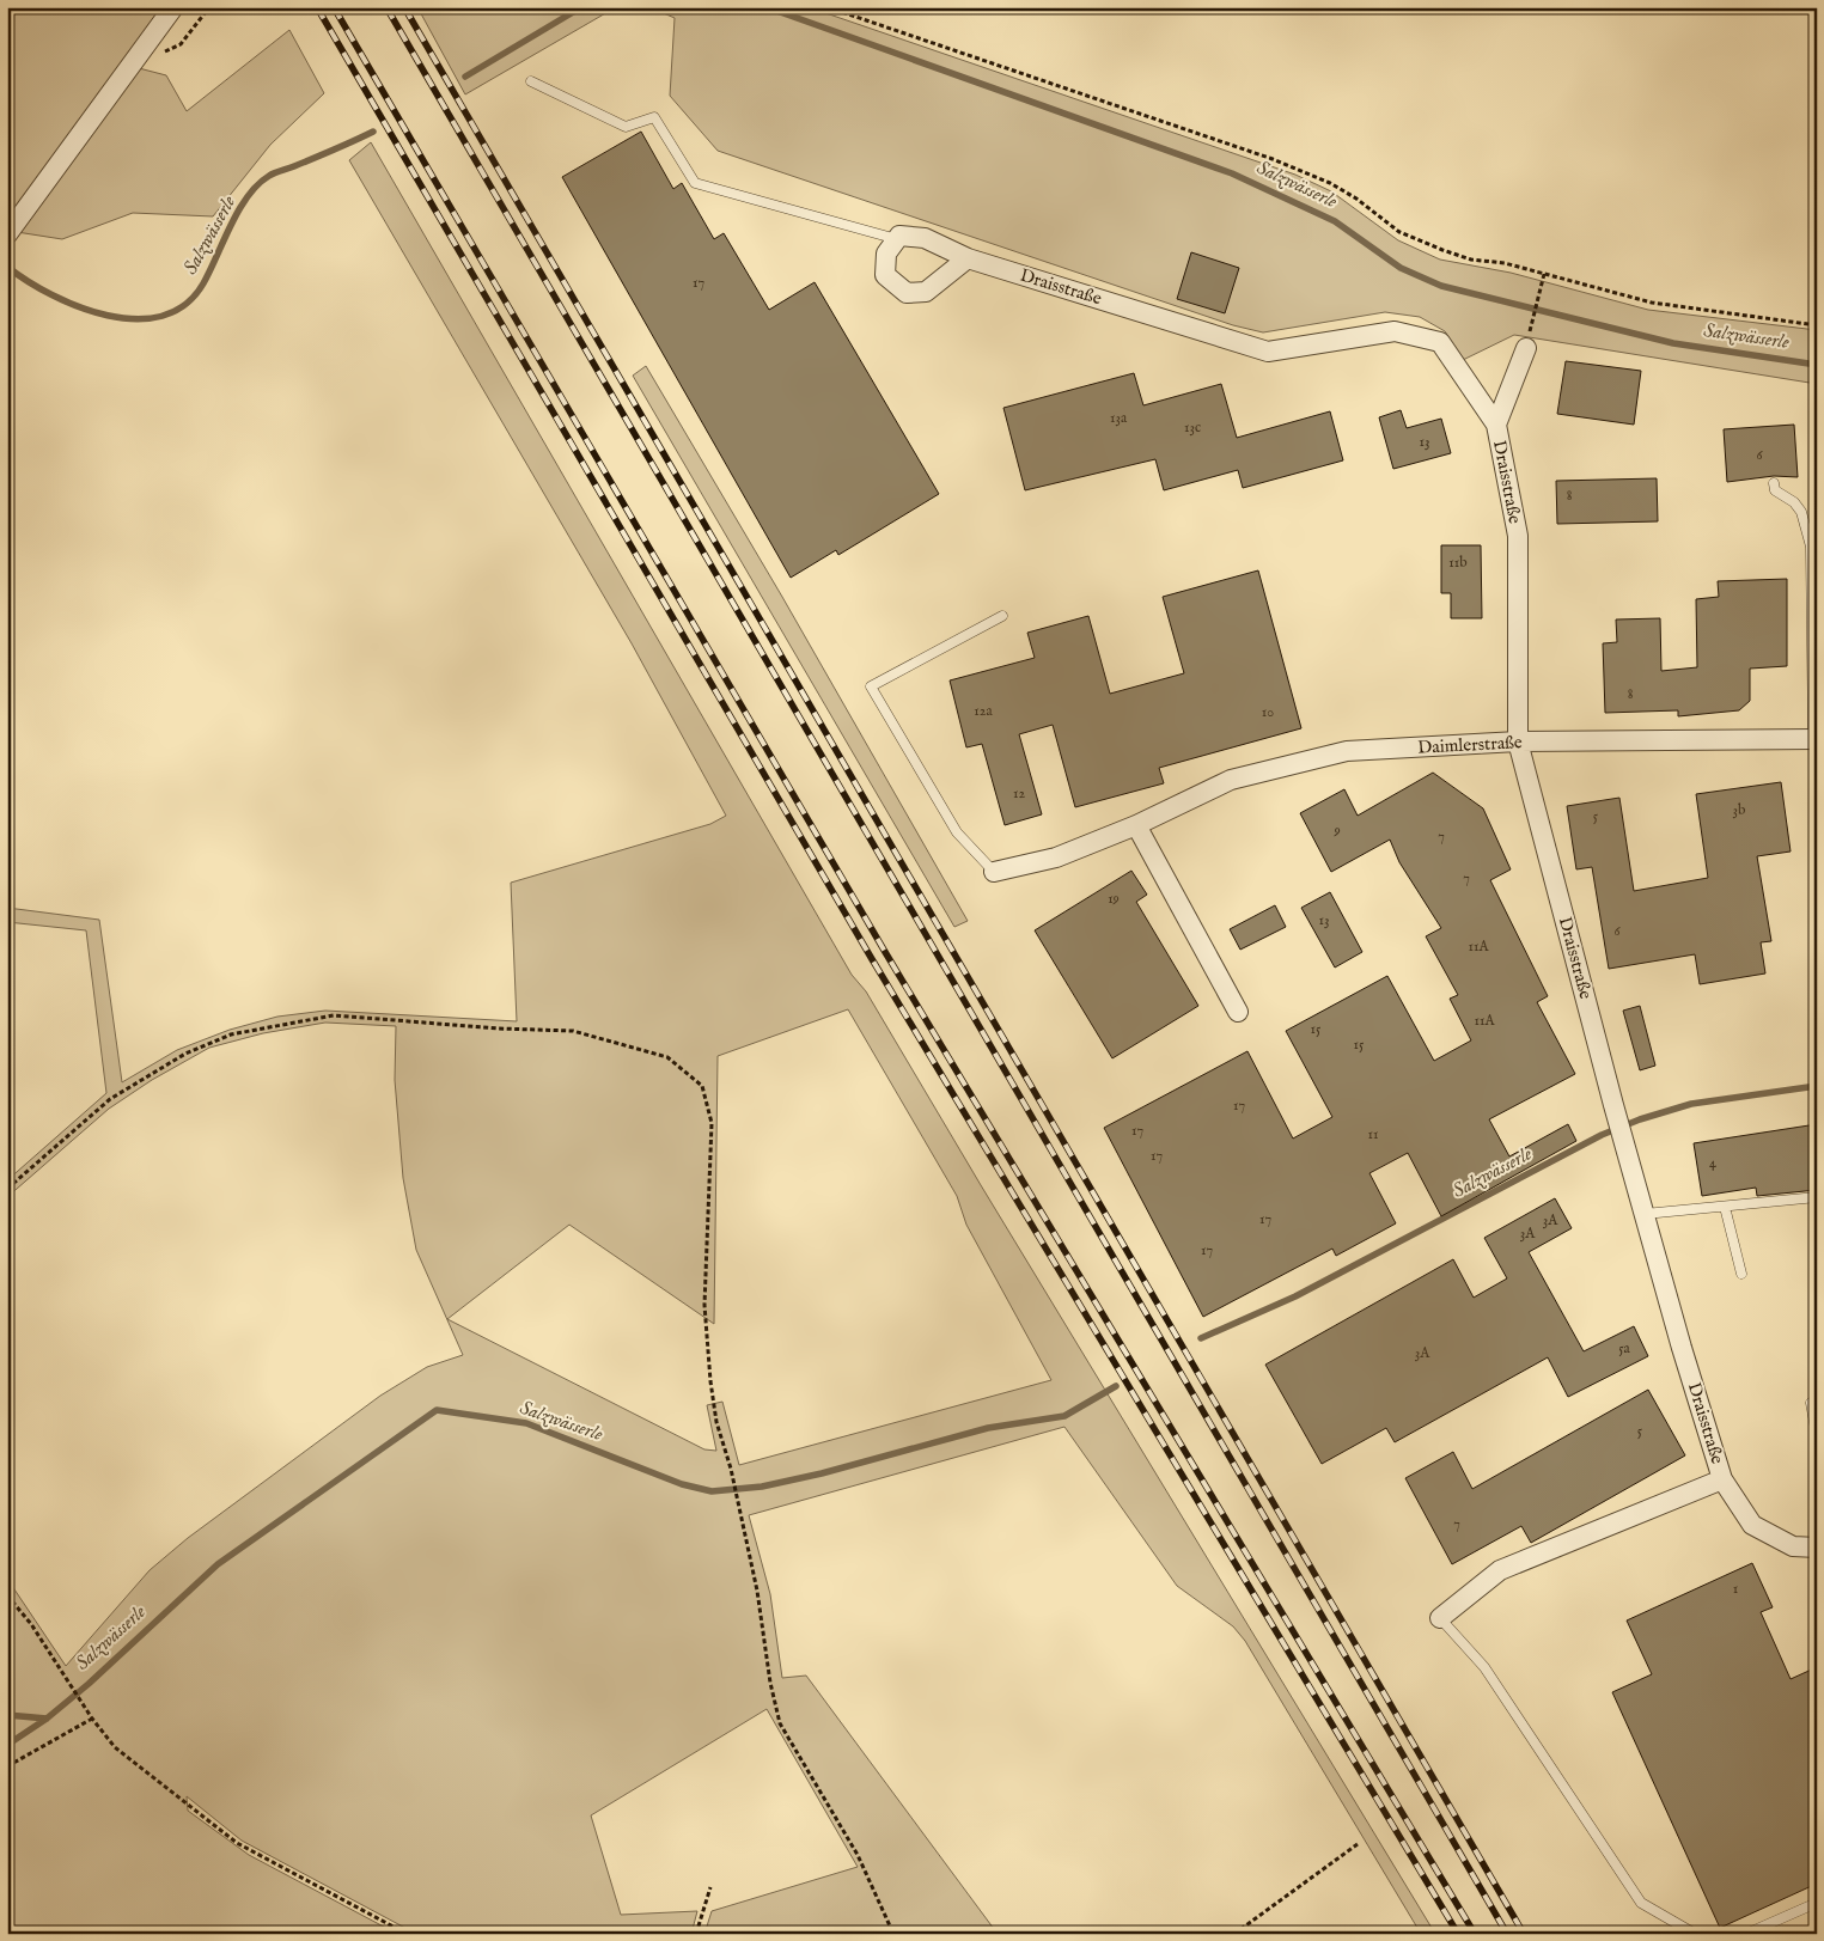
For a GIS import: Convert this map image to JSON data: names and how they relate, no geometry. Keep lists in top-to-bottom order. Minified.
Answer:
{"streets":{"street":["Draisstraße","Daimlerstraße"]},"crossings":[["Draisstraße","Daimlerstraße"]],"water":["Salzwässerle"],"house_numbers":["17","13a","13c","13","6","8","11b","8","12a","10","12","3b","5","9","7","7","19","13","6","11A","11A","15","15","17","17","11","17","4","17","3A","3A","17","5a","3A","5","7","1"]}
